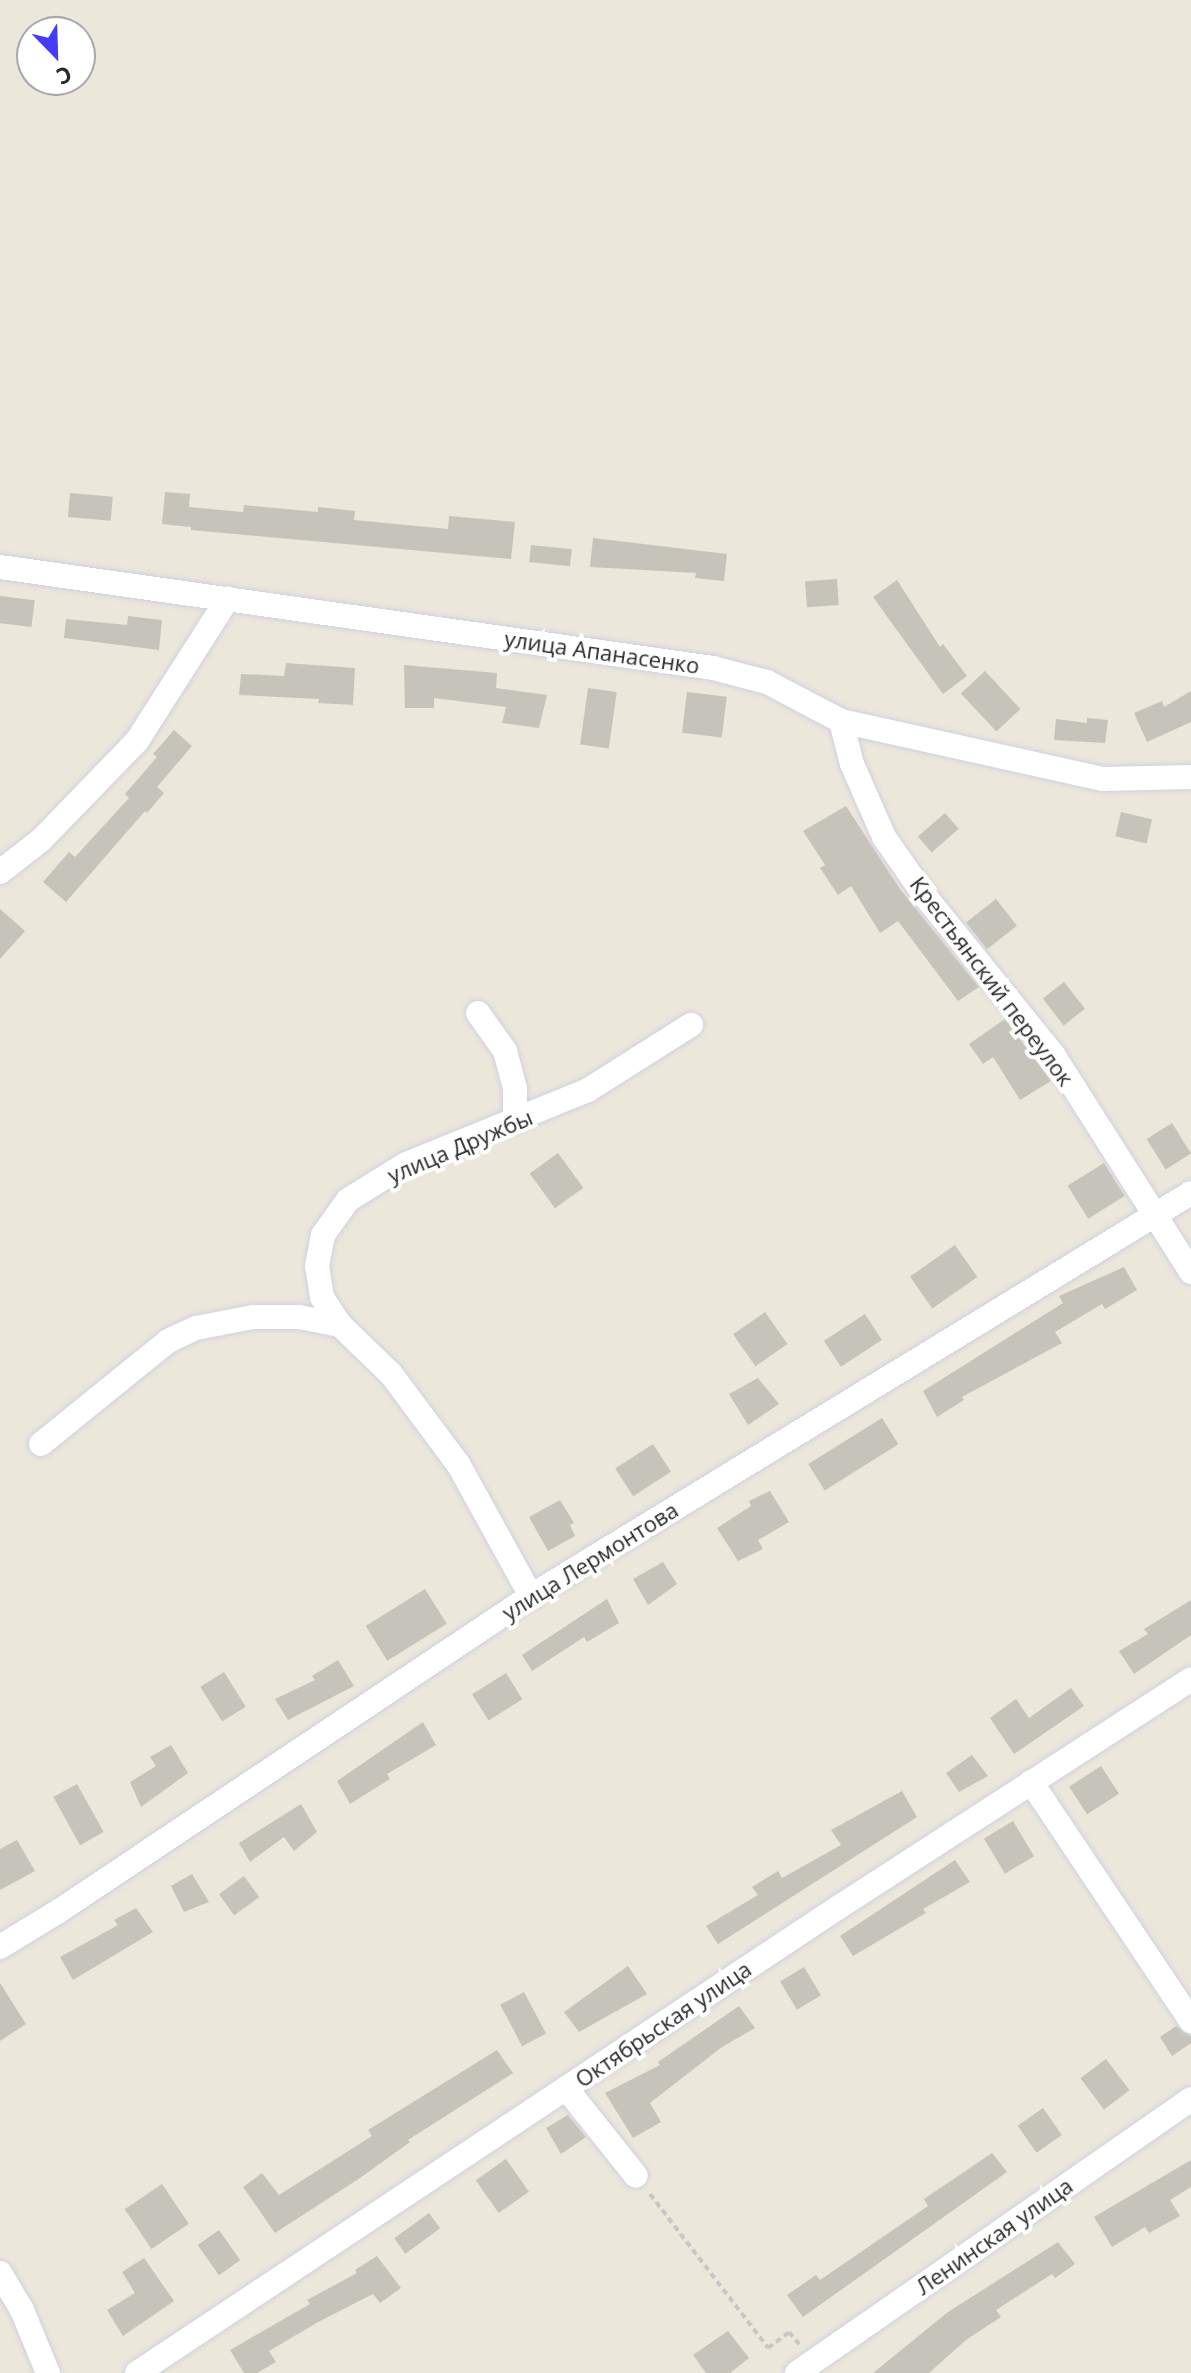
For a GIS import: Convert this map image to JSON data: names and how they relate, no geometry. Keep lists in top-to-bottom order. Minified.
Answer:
{"streets":{"street":["улица Апанасенко","Крестьянский переулок","улица Дружбы","улица Лермонтова","Октябрьская улица","Ленинская улица"]},"crossings":[["улица Апанасенко","Крестьянский переулок"],["Крестьянский переулок","улица Лермонтова"],["улица Дружбы","улица Лермонтова"]],"north":"bottom right"}
